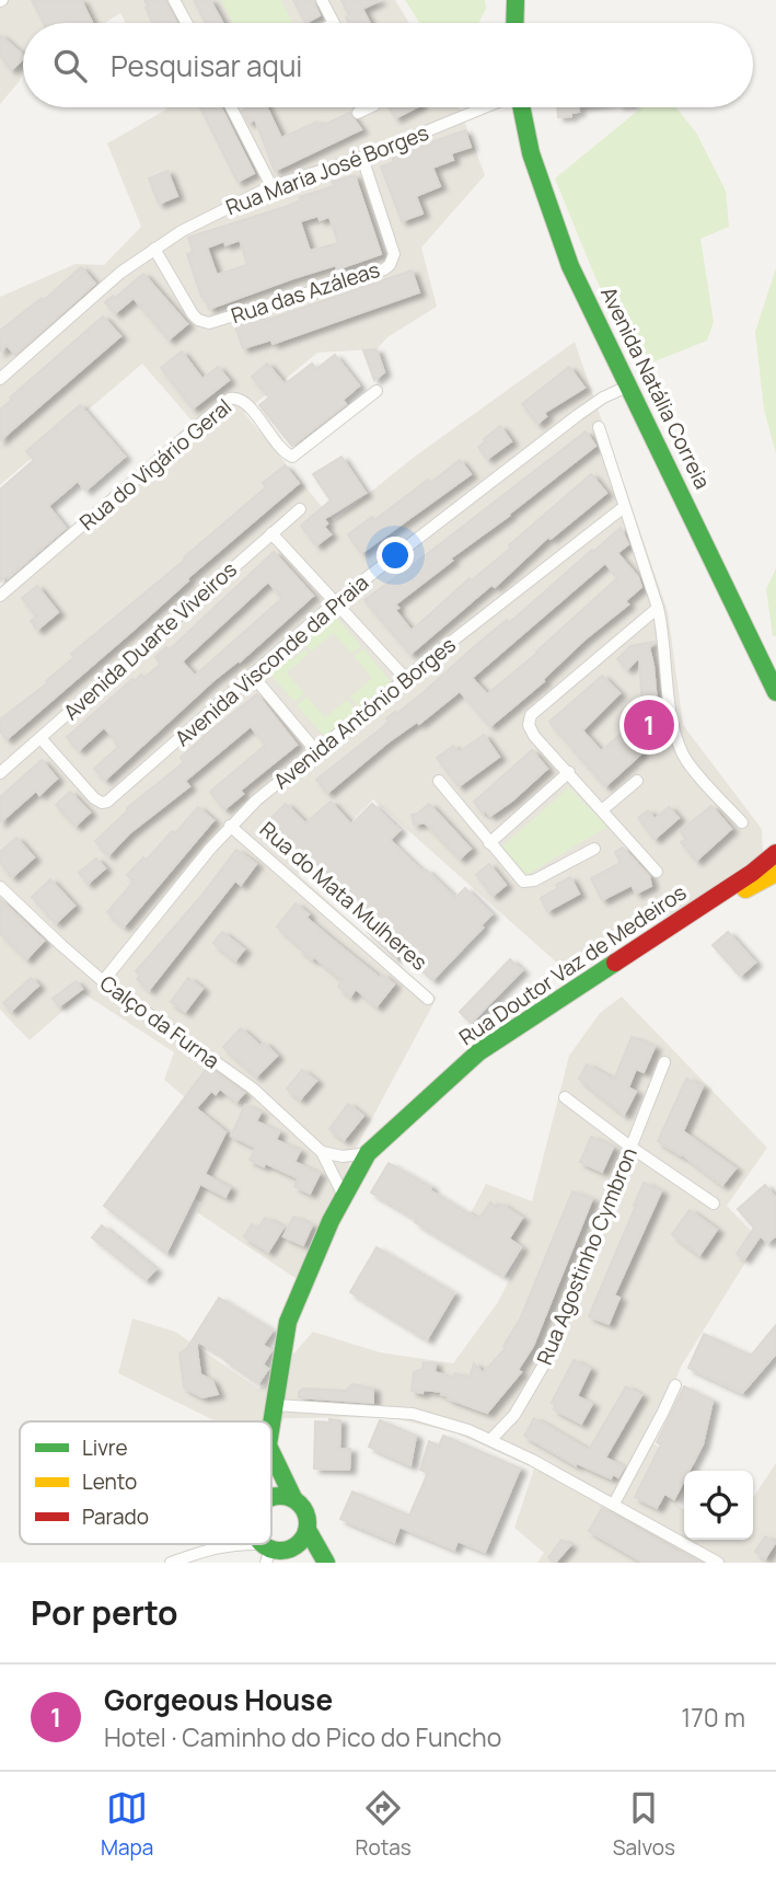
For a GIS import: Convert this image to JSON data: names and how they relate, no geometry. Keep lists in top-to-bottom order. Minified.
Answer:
{"streets":{"street":["Rua Maria José Borges","Rua das Azáleas","Avenida Natália Correia","Rua do Vigário Geral","Avenida Duarte Viveiros","Avenida Visconde da Praia","Avenida António Borges","Rua do Mata Mulheres","Rua Doutor Vaz de Medeiros","Calço da Furna","Rua Agostinho Cymbron"]},"crossings":[["Rua Maria José Borges","Rua das Azáleas"],["Avenida Natália Correia","Avenida Visconde da Praia"],["Avenida Duarte Viveiros","Avenida Visconde da Praia"],["Avenida António Borges","Rua do Mata Mulheres"],["Avenida António Borges","Calço da Furna"],["Rua Doutor Vaz de Medeiros","Calço da Furna"]],"legend":["Livre","Lento","Parado"],"page":{"search":"Pesquisar aqui","pins":"1","heading":"Por perto","list":[{"mark":"1","name":"Gorgeous House","note":"Hotel · Caminho do Pico do Funcho","value":"170 m"}],"nav":["Mapa","Rotas","Salvos"]}}
